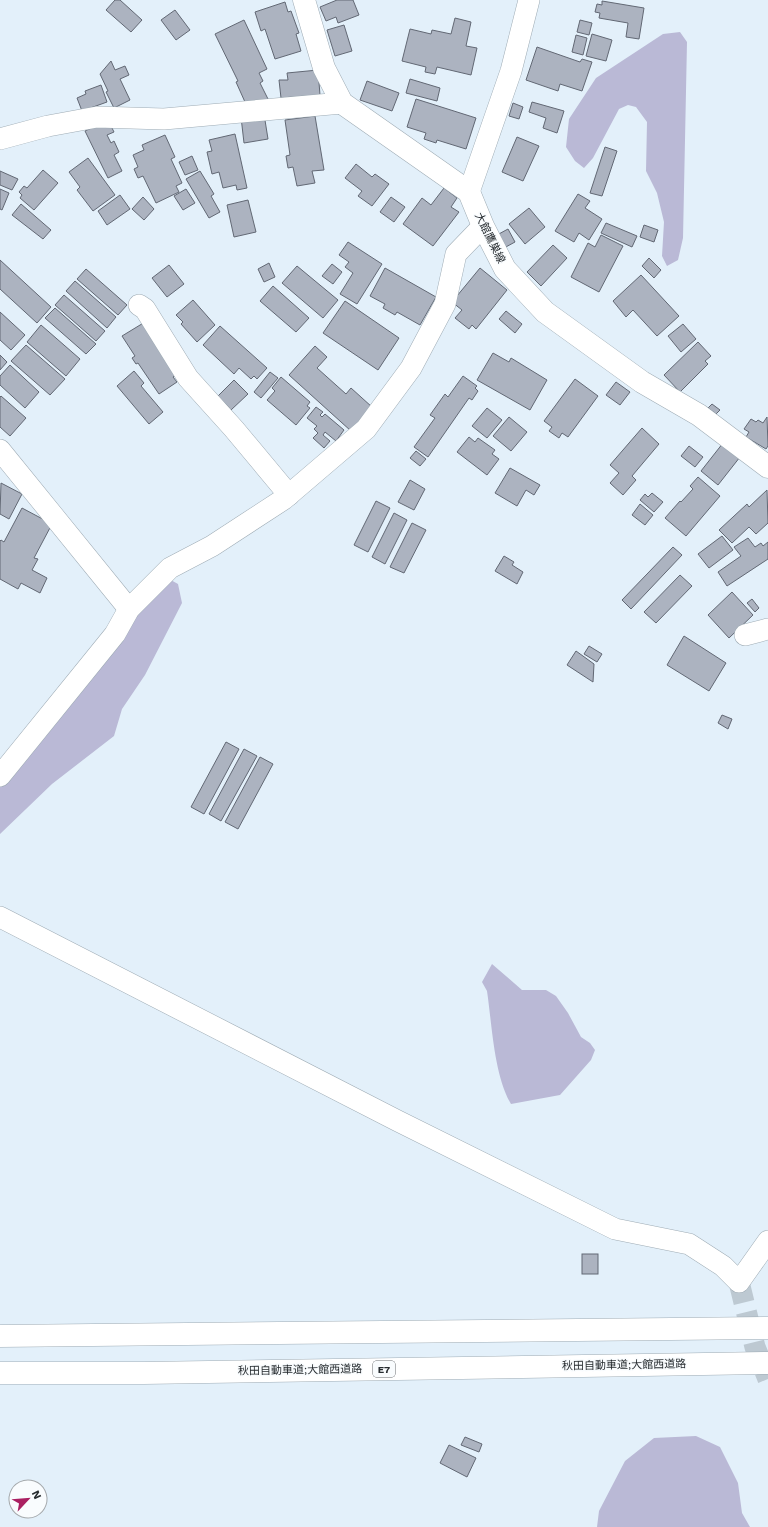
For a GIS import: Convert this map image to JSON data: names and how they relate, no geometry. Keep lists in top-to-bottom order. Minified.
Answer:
{"streets":{"main road":["大館鷹巣線","秋田自動車道;大館西道路","E7"]},"north":"top right"}
